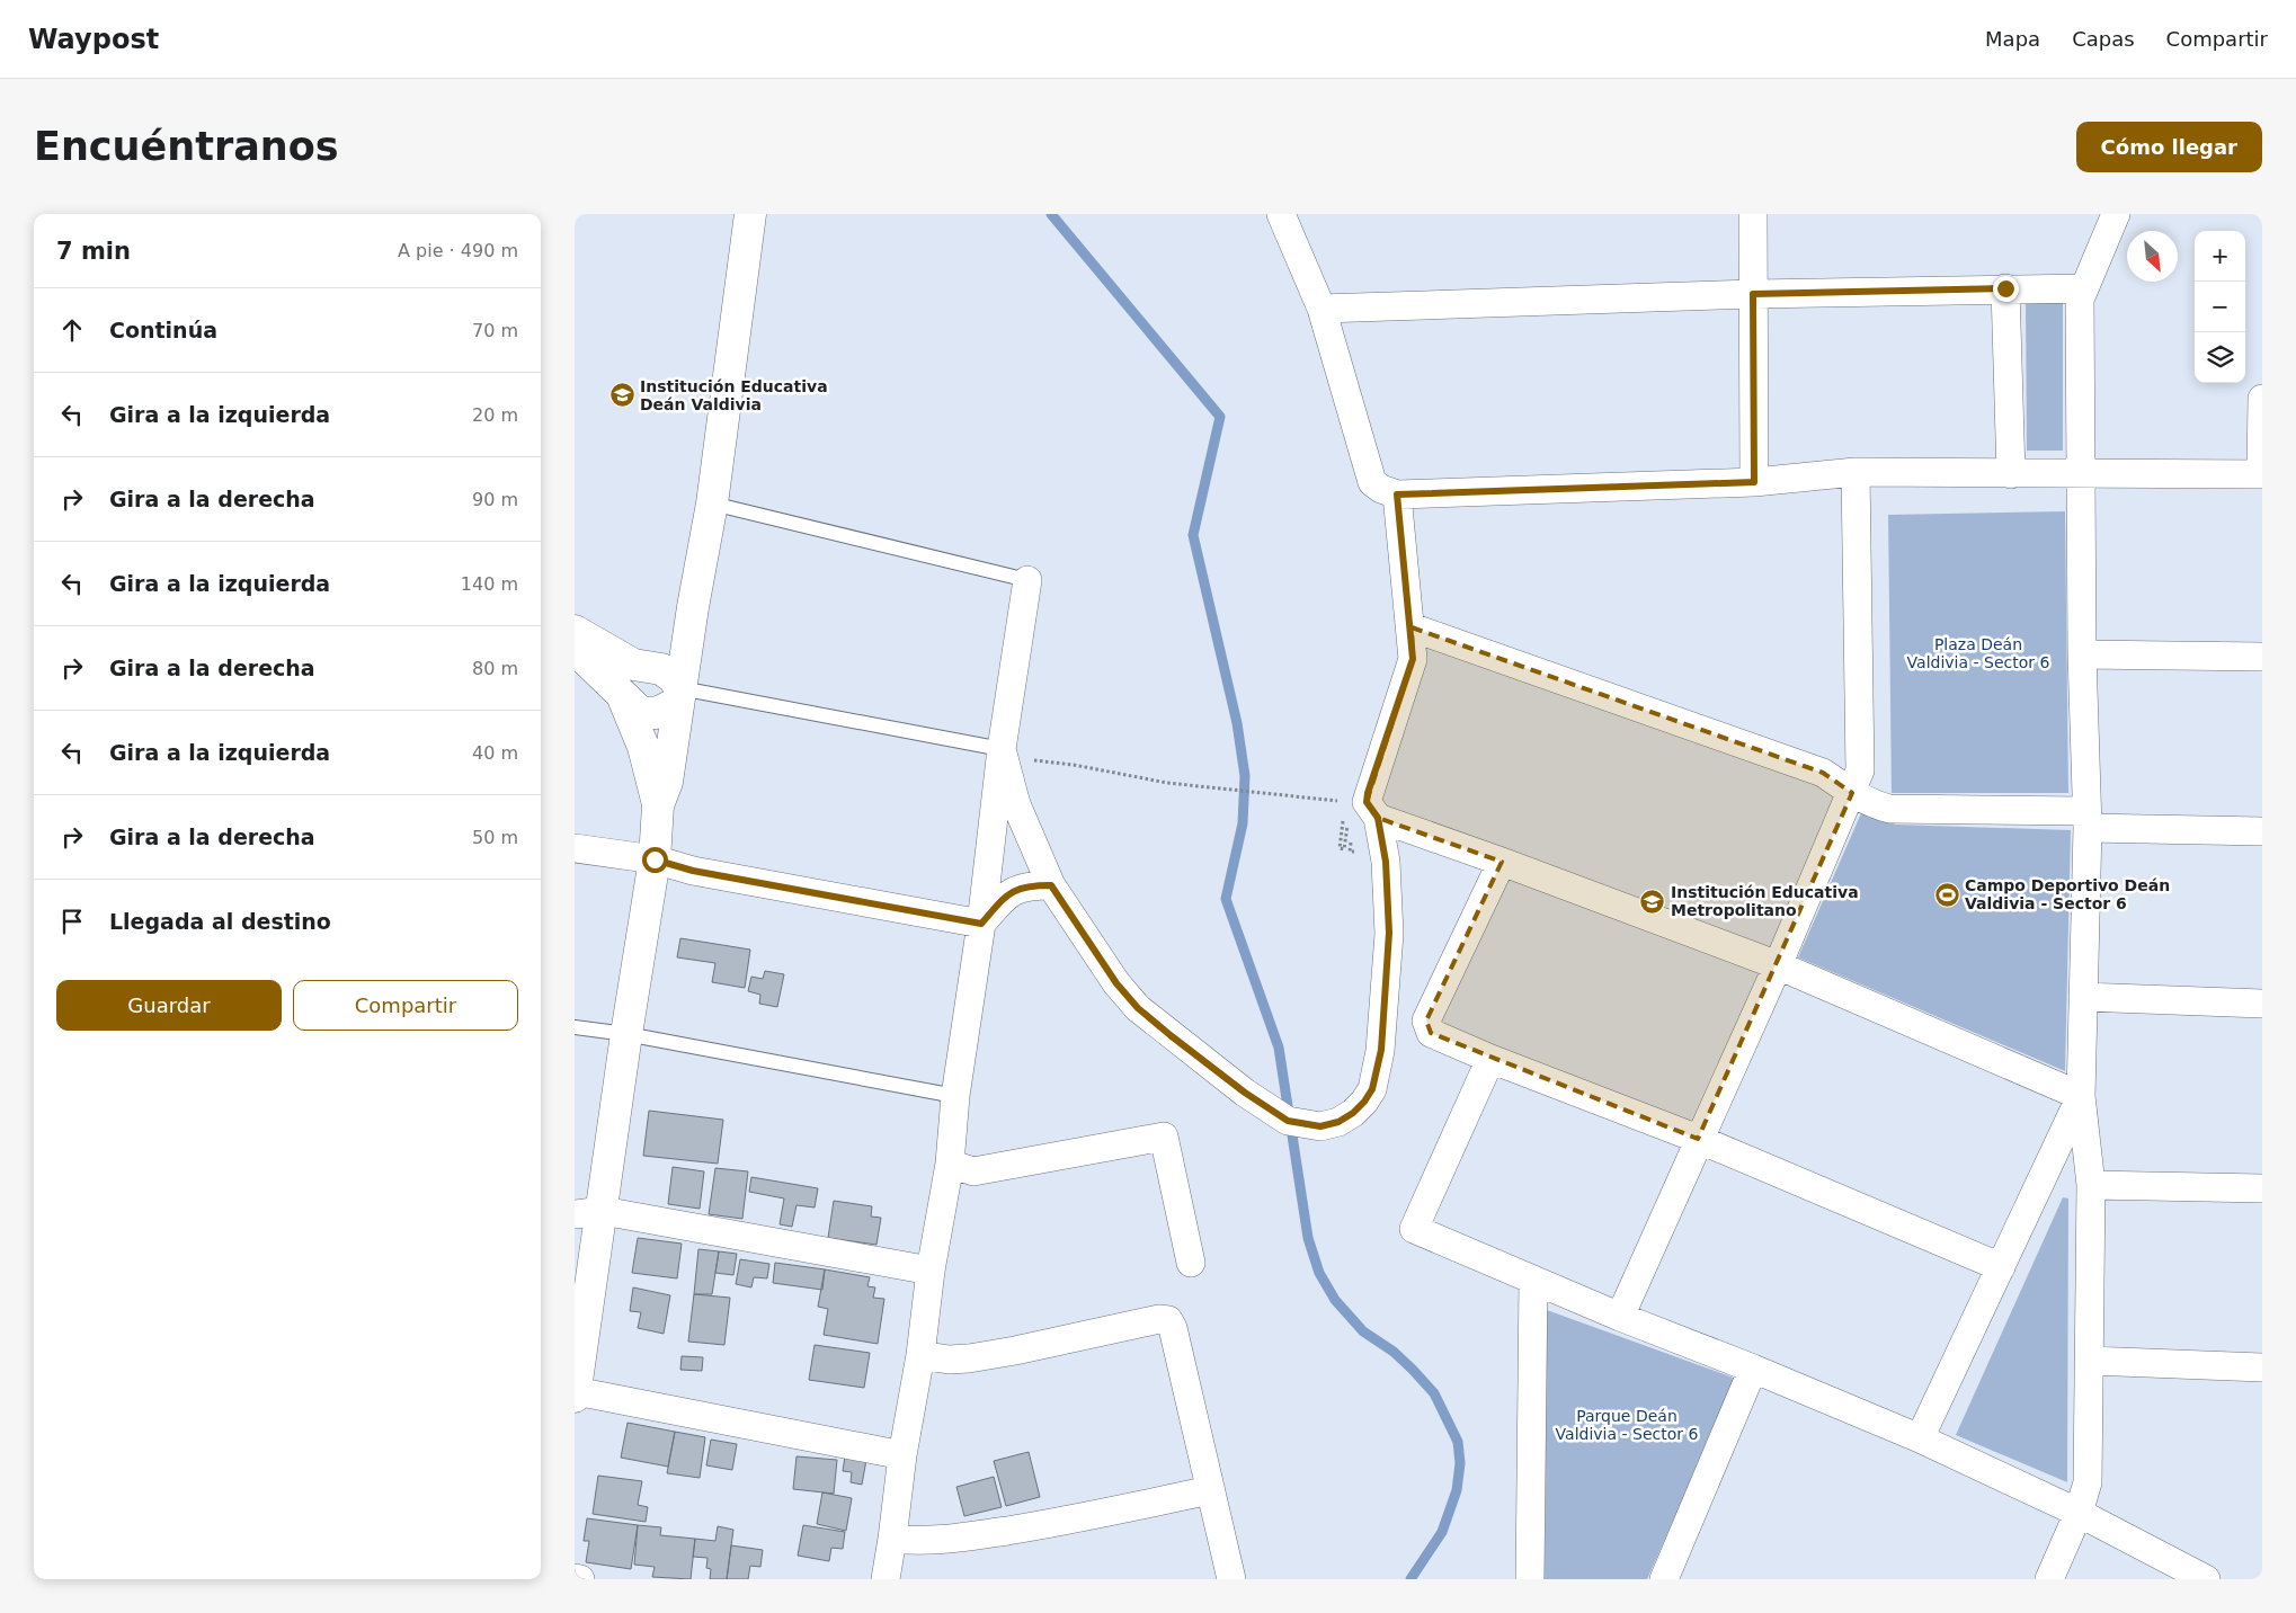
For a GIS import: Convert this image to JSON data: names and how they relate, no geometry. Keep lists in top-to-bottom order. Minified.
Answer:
{"parks":["Plaza Deán Valdivia - Sector 6","Parque Deán Valdivia - Sector 6"],"places":{"school or university":["Institución Educativa Deán Valdivia","Institución Educativa Metropolitano"],"sports":["Campo Deportivo Deán Valdivia - Sector 6"]},"north":"bottom right","page":{"header":"Waypost","nav":["Mapa","Capas","Compartir"],"buttons":["Cómo llegar",["Guardar","Compartir"]],"title":"Encuéntranos","heading":["7 min","A pie · 490 m"],"map_buttons":["+","−"],"list":[["Continúa","70 m"],["Gira a la izquierda","20 m"],["Gira a la derecha","90 m"],["Gira a la izquierda","140 m"],["Gira a la derecha","80 m"],["Gira a la izquierda","40 m"],["Gira a la derecha","50 m"],"Llegada al destino"]}}
